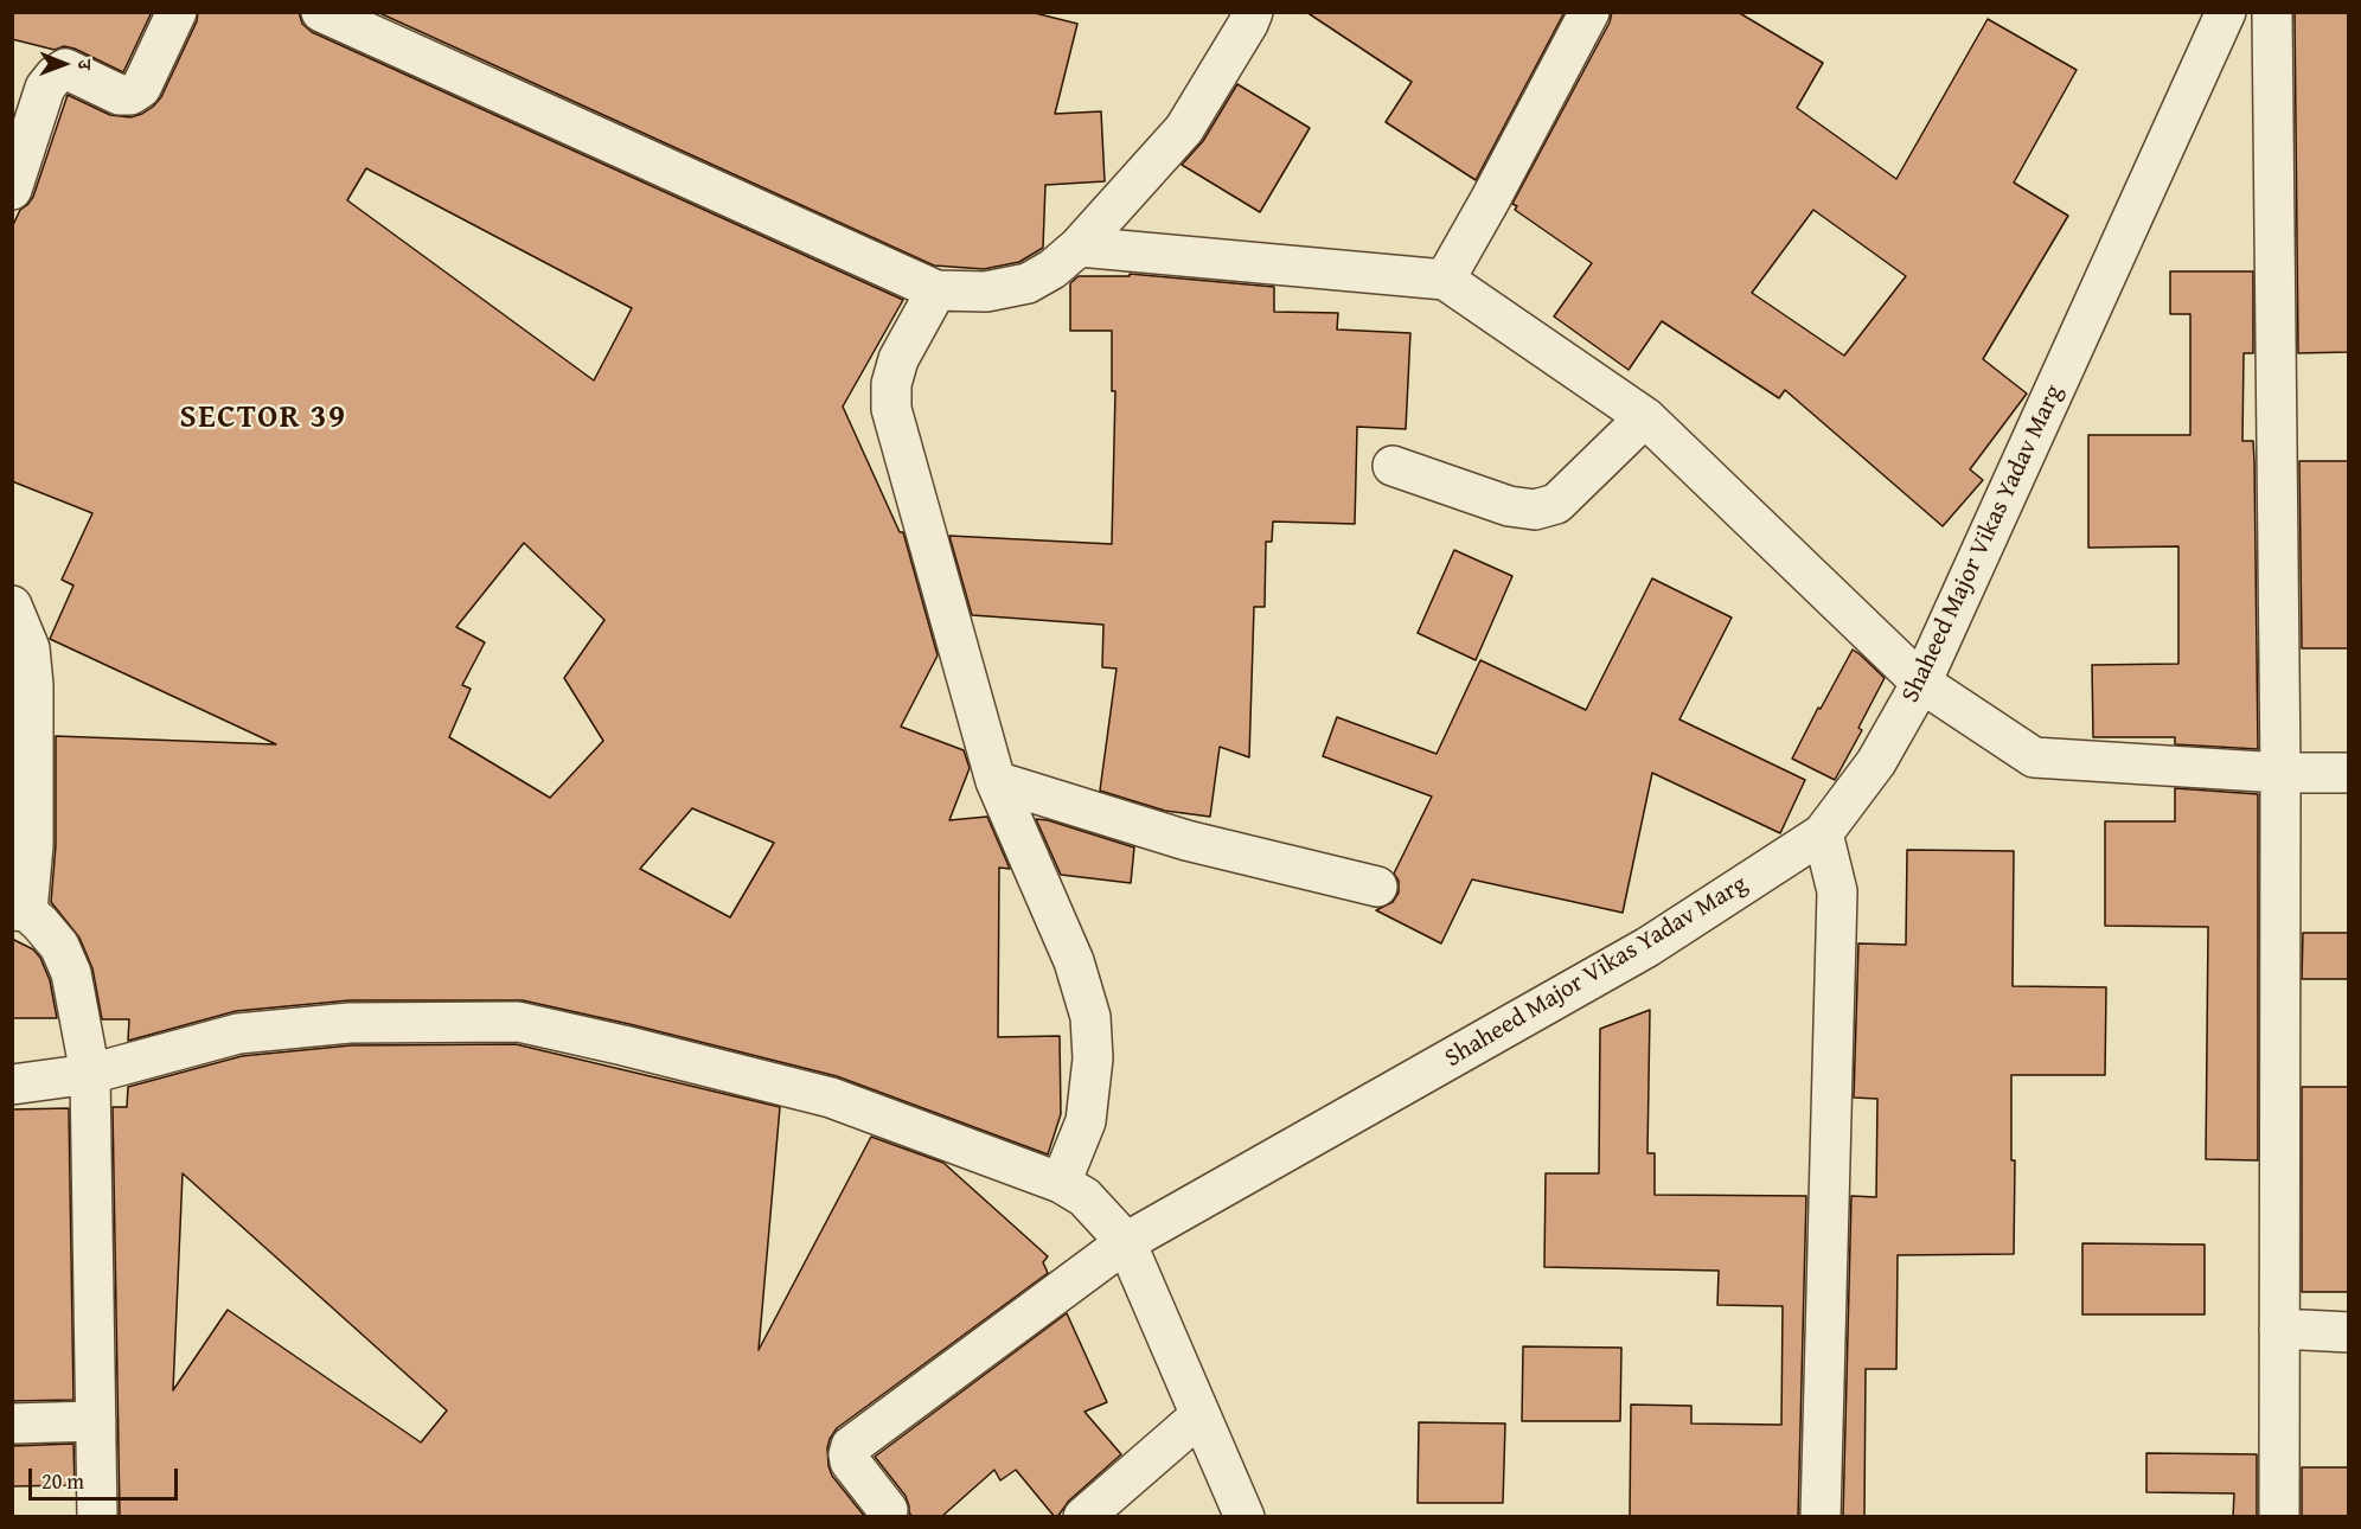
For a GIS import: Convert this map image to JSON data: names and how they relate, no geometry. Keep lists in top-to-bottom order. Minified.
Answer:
{"streets":{"street":["Shaheed Major Vikas Yadav Marg"]},"districts":["SECTOR 39"],"scale_bar":"20 m","north":"right"}
